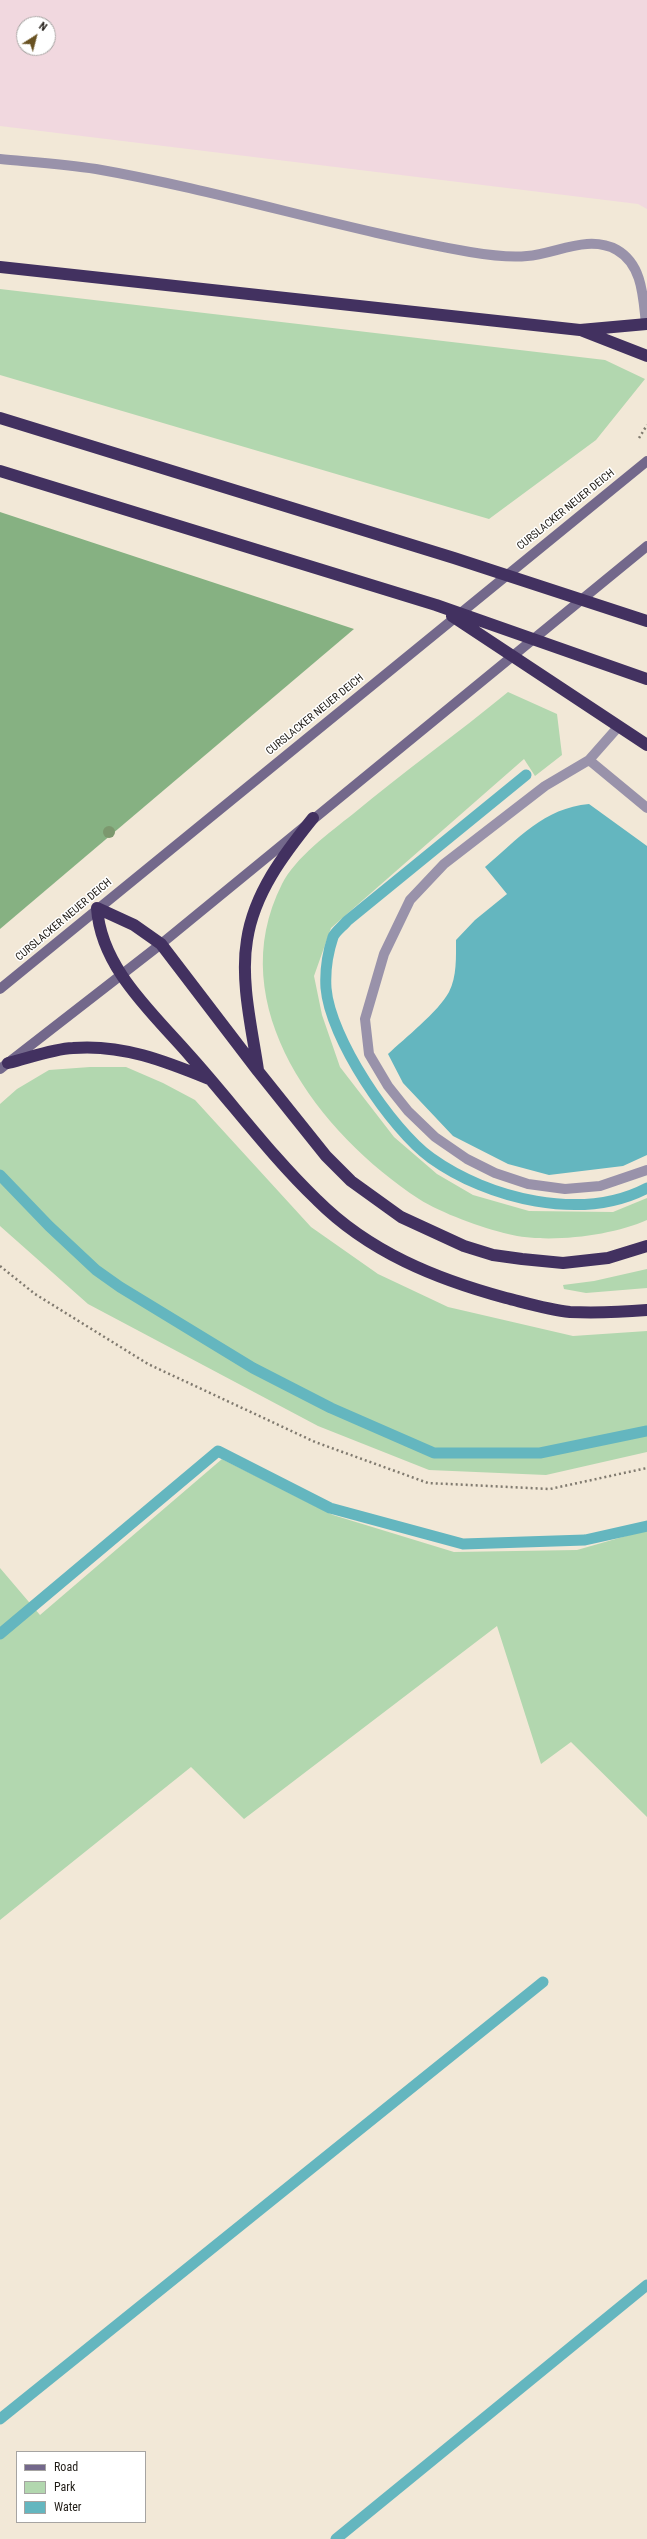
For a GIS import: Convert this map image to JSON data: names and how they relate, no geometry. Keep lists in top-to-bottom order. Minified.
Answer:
{"streets":{"main road":["CURSLACKER NEUER DEICH"]},"legend":["Road","Park","Water"],"north":"top right"}
